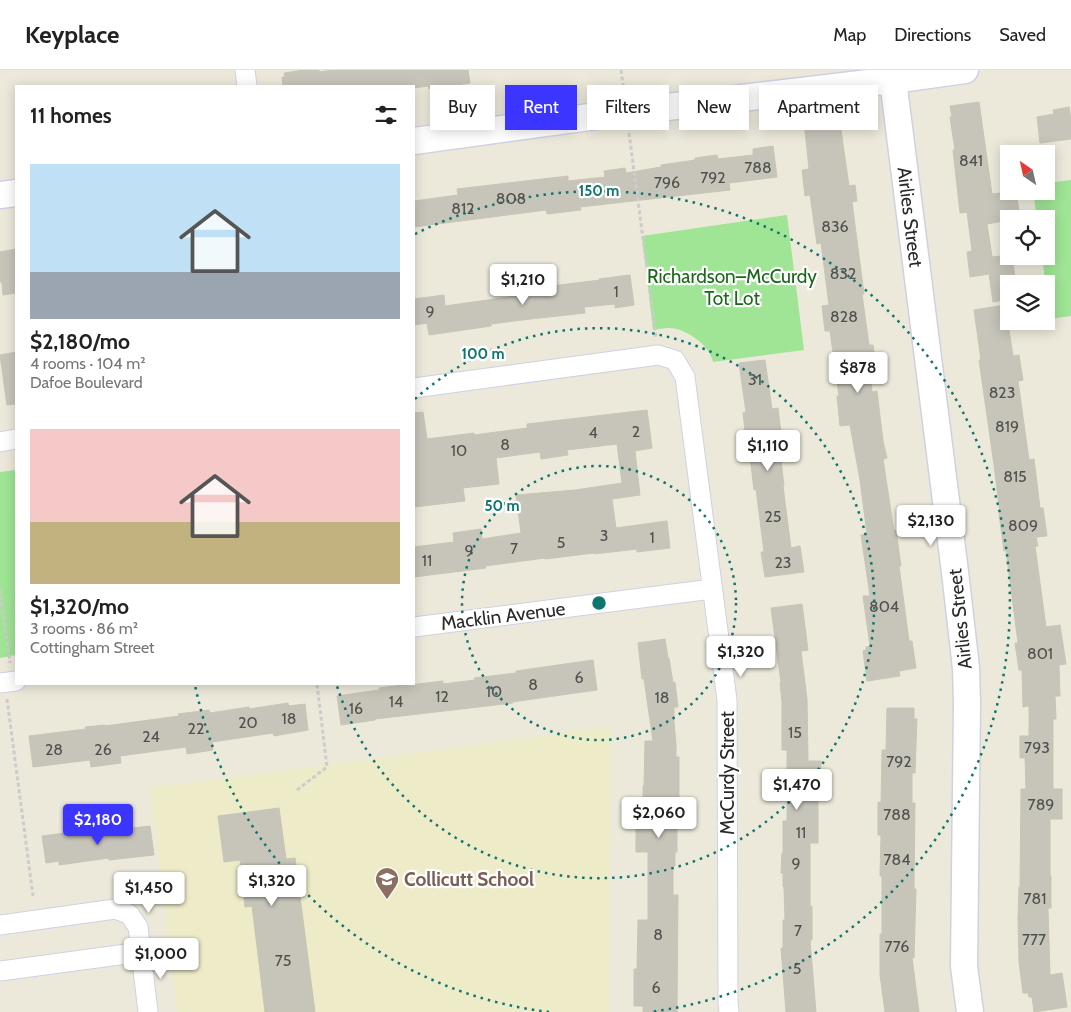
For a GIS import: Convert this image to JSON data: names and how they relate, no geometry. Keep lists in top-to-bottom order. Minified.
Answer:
{"streets":{"street":["Airlies Street","Macklin Avenue","McCurdy Street"]},"crossings":[["Macklin Avenue","McCurdy Street"]],"parks":["Richardson–McCurdy Tot Lot"],"places":{"school or university":["Collicutt School"]},"house_numbers":["841","788","792","796","808","812","836","832","1","9","828","31","823","819","2","4","8","10","815","25","809","3","1","5","7","9","11","23","804","801","6","8","10","12","18","14","16","18","20","22","15","24","793","28","26","792","789","788","11","784","9","781","7","8","777","776","75","5","6"],"north":"top left","page":{"header":"Keyplace","nav":["Map","Directions","Saved"],"chip":["Buy","Rent","Filters","New","Apartment"],"heading":"11 homes","list":[{"name":"$2,180/mo","note":"4 rooms · 104 m² · Dafoe Boulevard"},{"name":"$1,320/mo","note":"3 rooms · 86 m² · Cottingham Street"}],"price":["$1,210","$878","$1,110","$2,130","$1,320","$1,470","$2,060","$2,180","$1,320","$1,450","$1,000"]},"rings":["150 m","100 m","50 m"]}
